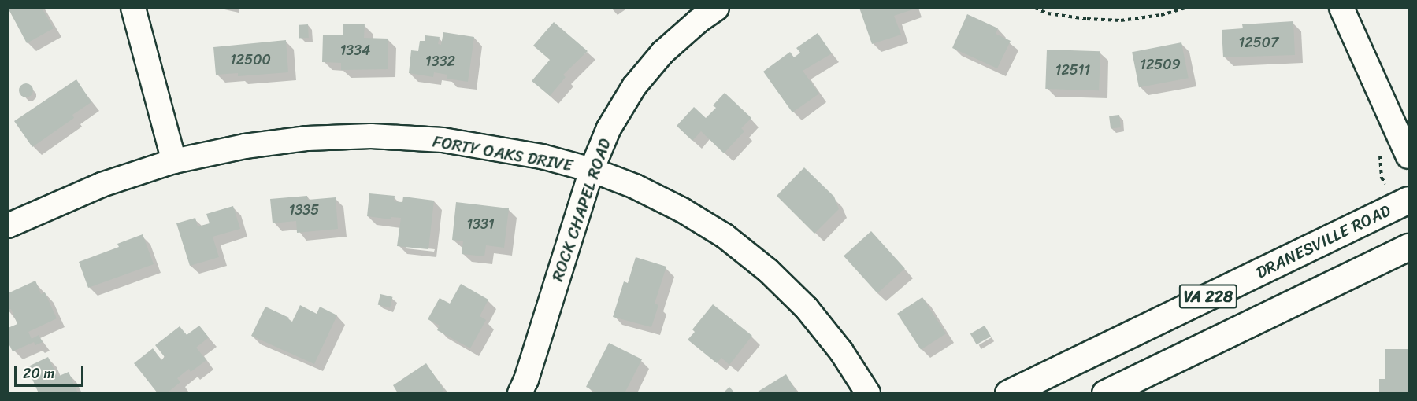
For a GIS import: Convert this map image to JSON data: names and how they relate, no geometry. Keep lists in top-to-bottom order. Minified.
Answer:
{"streets":{"main road":["DRANESVILLE ROAD","VA 228"],"street":["FORTY OAKS DRIVE","ROCK CHAPEL ROAD"]},"crossings":[["FORTY OAKS DRIVE","ROCK CHAPEL ROAD"]],"house_numbers":["12507","1334","12500","1332","12509","12511","1335","1331"],"scale_bar":"20 m"}
